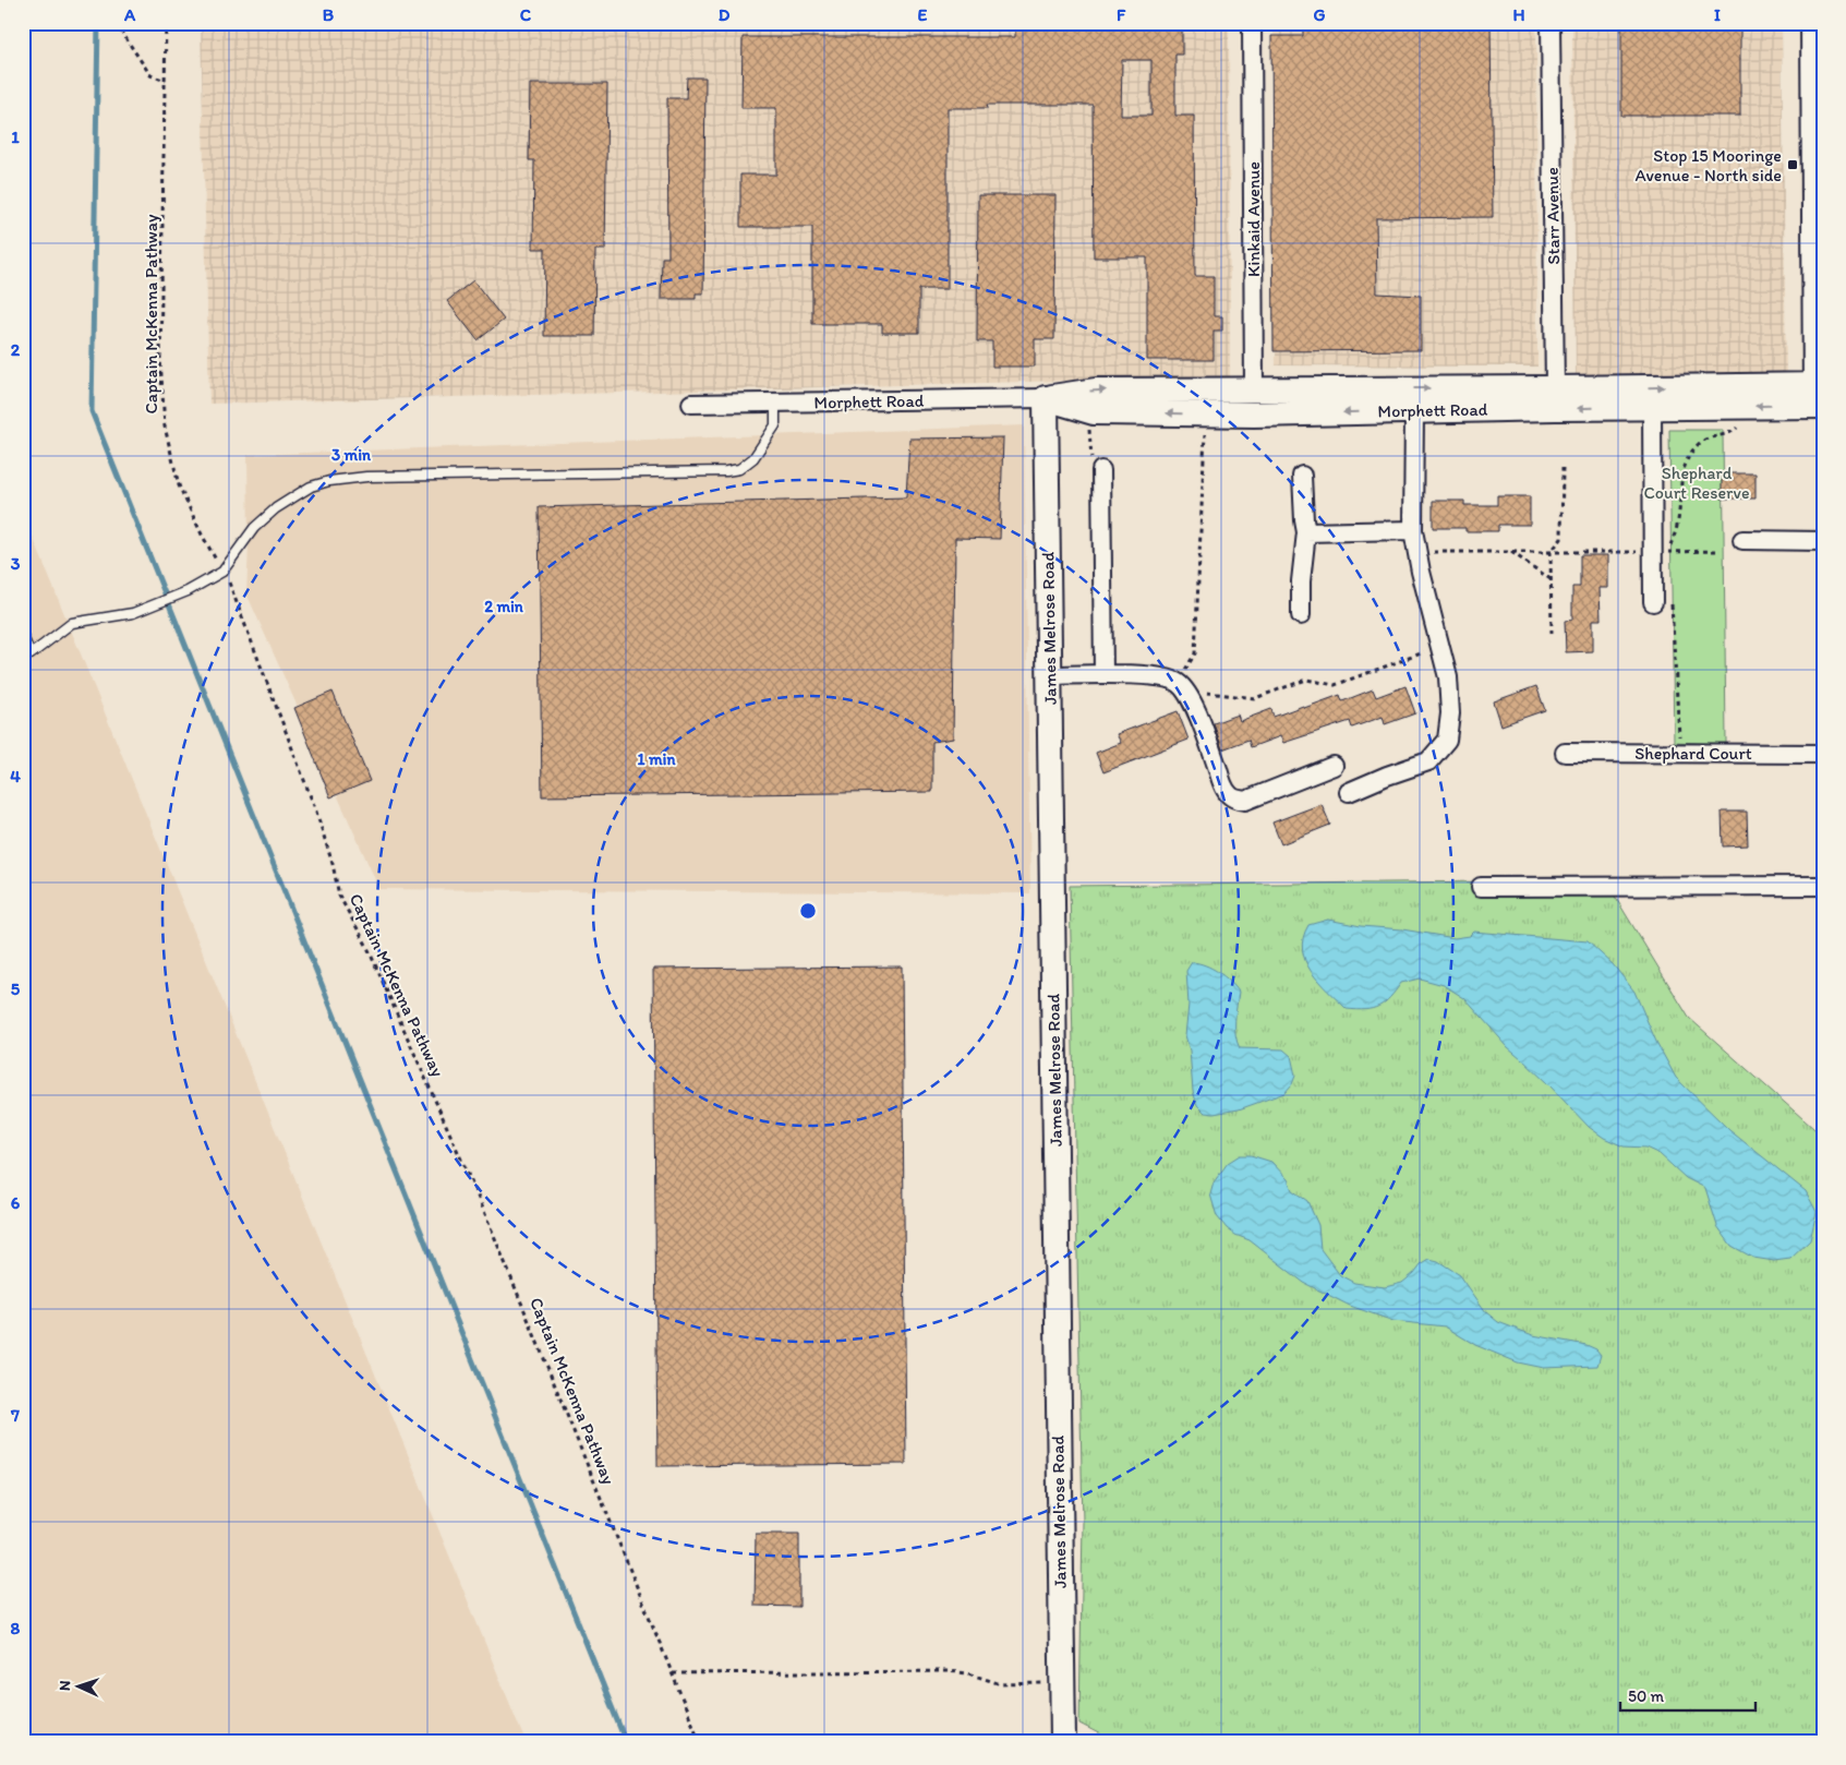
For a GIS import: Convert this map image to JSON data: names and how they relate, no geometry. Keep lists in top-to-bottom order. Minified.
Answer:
{"streets":{"street":["Starr Avenue","Kinkaid Avenue","Morphett Road","James Melrose Road","Shephard Court"],"path":["Captain McKenna Pathway"]},"crossings":[["Starr Avenue","Morphett Road"],["Kinkaid Avenue","Morphett Road"],["Morphett Road","James Melrose Road"]],"parks":["Shephard Court Reserve"],"places":{"transit":["Stop 15 Mooringe Avenue - North side"]},"scale_bar":"50 m","north":"left","grid":{"columns":["A","B","C","D","E","F","G","H","I"],"rows":["1","2","3","4","5","6","7","8"]},"rings":["3 min","2 min","1 min"]}
